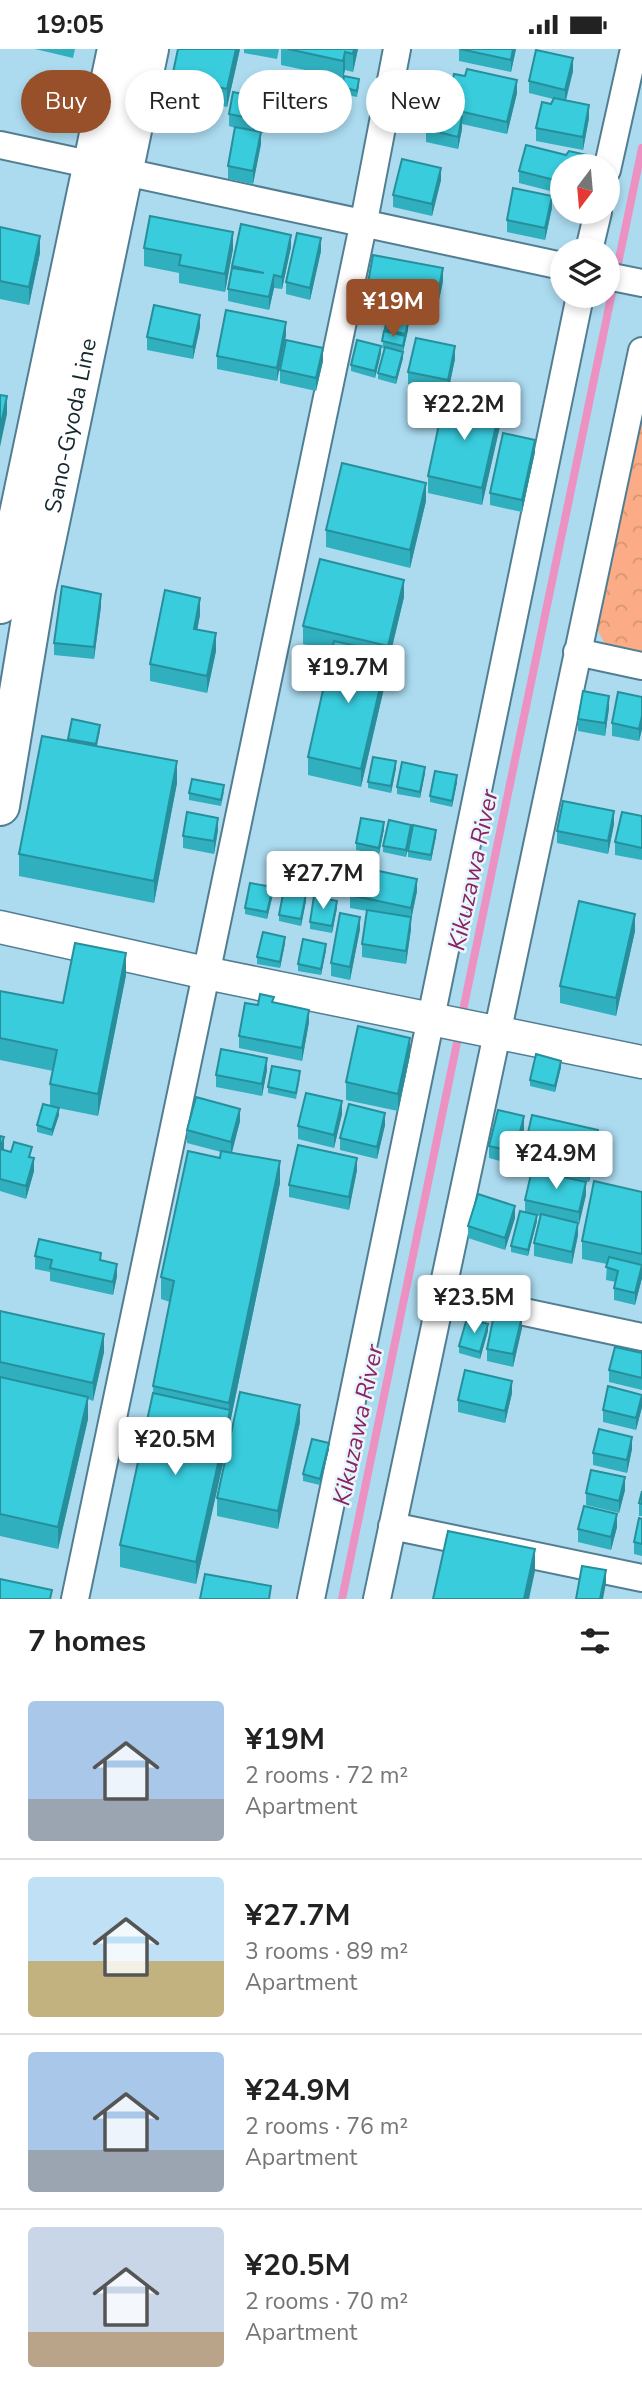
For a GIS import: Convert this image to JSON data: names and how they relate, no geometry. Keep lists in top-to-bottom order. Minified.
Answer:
{"streets":{"main road":["Sano-Gyoda Line"]},"water":["Kikuzawa River"],"north":"bottom","page":{"status":"19:05","chip":["Buy","Rent","Filters","New"],"price":["¥19M","¥22.2M","¥19.7M","¥27.7M","¥24.9M","¥23.5M","¥20.5M"],"heading":"7 homes","list":[{"name":"¥19M","note":"2 rooms · 72 m² · Apartment"},{"name":"¥27.7M","note":"3 rooms · 89 m² · Apartment"},{"name":"¥24.9M","note":"2 rooms · 76 m² · Apartment"},{"name":"¥20.5M","note":"2 rooms · 70 m² · Apartment"}]}}
